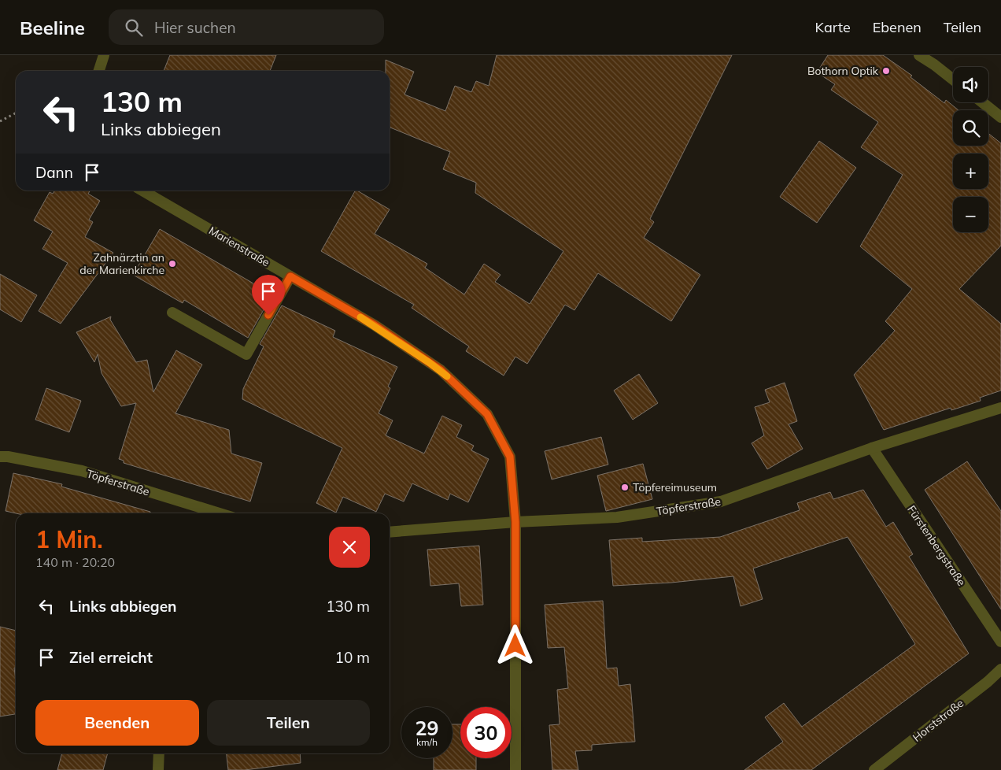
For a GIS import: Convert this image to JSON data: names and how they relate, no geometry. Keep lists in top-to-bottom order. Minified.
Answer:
{"streets":{"street":["Marienstraße","Töpferstraße","Fürstenbergstraße","Horststraße"]},"crossings":[["Marienstraße","Töpferstraße"],["Töpferstraße","Fürstenbergstraße"]],"places":["Bothorn Optik","Zahnärztin an der Marienkirche","Töpfereimuseum"],"page":{"header":"Beeline","search":"Hier suchen","nav":["Karte","Ebenen","Teilen"],"map_buttons":["+","−"],"turn":["130 m","Links abbiegen"],"then":"Dann","heading":["1 Min.","140 m · 20:20"],"list":[{"name":"Links abbiegen","value":"130 m"},{"name":"Ziel erreicht","value":"10 m"}],"buttons":["Beenden","Teilen"],"speed":"29 km/h","limit":"30"}}
